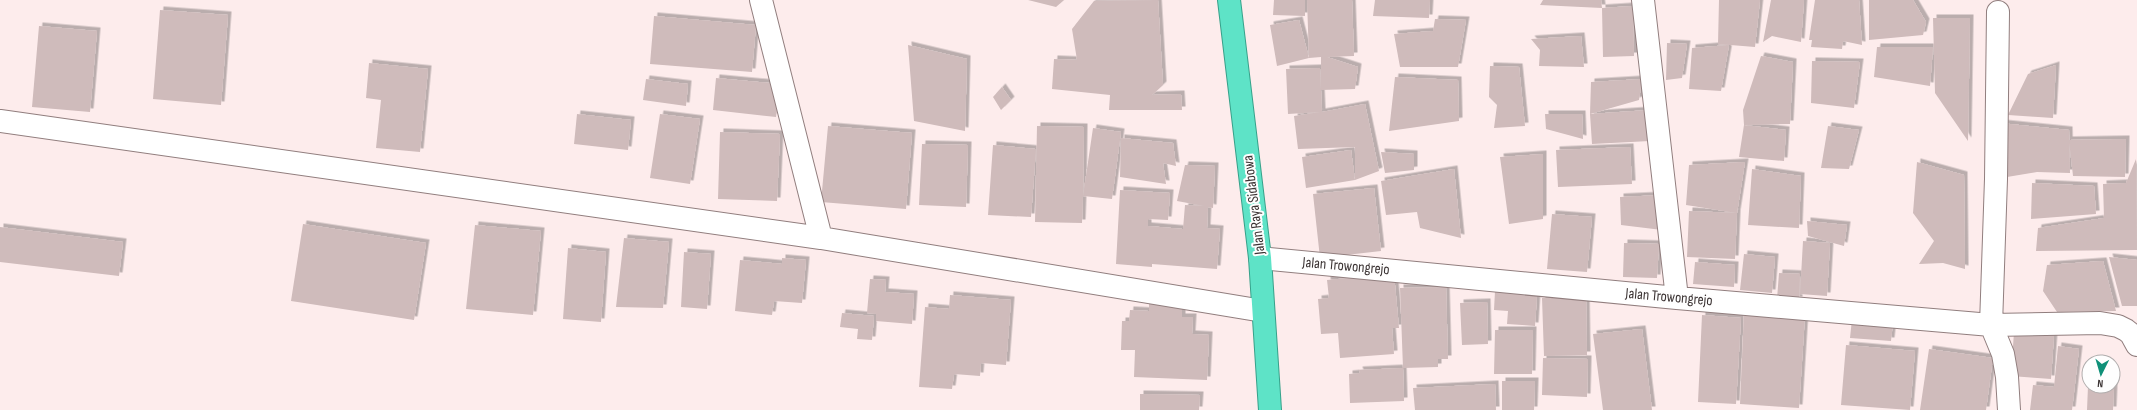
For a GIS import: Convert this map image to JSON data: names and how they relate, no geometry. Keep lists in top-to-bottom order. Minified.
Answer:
{"streets":{"highway":["Jalan Raya Sidabowa"],"street":["Jalan Trowongrejo"]},"crossings":[["Jalan Raya Sidabowa","Jalan Trowongrejo"]],"north":"bottom"}
